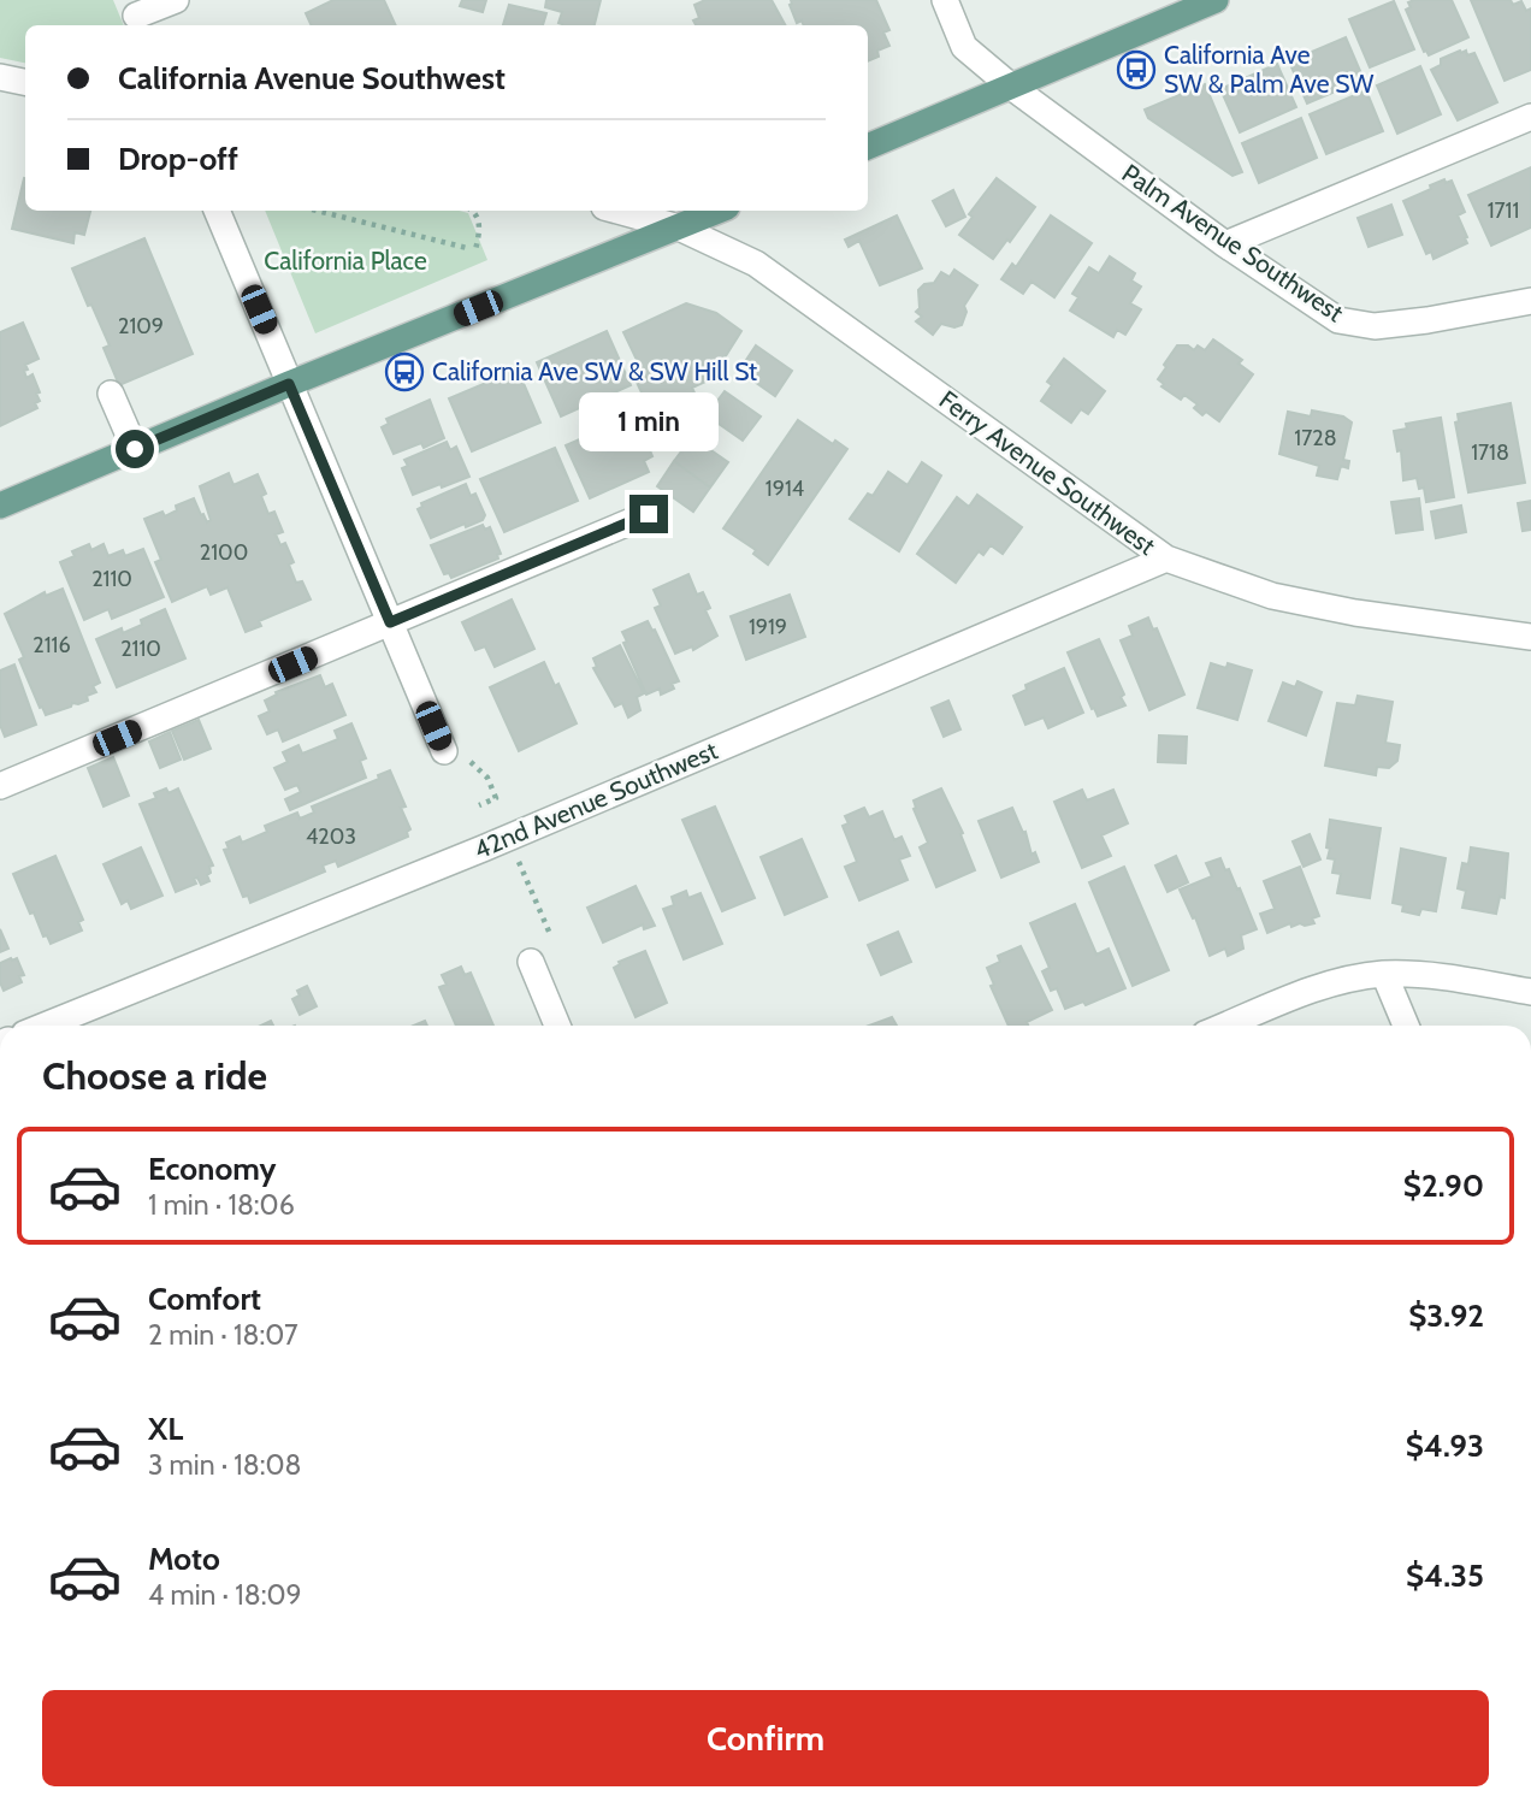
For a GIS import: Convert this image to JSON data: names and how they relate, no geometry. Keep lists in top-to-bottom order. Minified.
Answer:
{"streets":{"street":["Palm Avenue Southwest","Ferry Avenue Southwest","42nd Avenue Southwest"]},"crossings":[["Ferry Avenue Southwest","42nd Avenue Southwest"]],"parks":["California Place"],"places":{"bus stop":["California Ave SW & Palm Ave SW","California Ave SW & SW Hill St"]},"house_numbers":["1711","2109","1728","1718","1914","2100","2110","1919","2116","2110","4203"],"page":{"banner":["California Avenue Southwest","Drop-off"],"bubble":"1 min","heading":"Choose a ride","list":[{"name":"Economy","note":"1 min · 18:06","value":"$2.90"},{"name":"Comfort","note":"2 min · 18:07","value":"$3.92"},{"name":"XL","note":"3 min · 18:08","value":"$4.93"},{"name":"Moto","note":"4 min · 18:09","value":"$4.35"}],"buttons":"Confirm"}}
